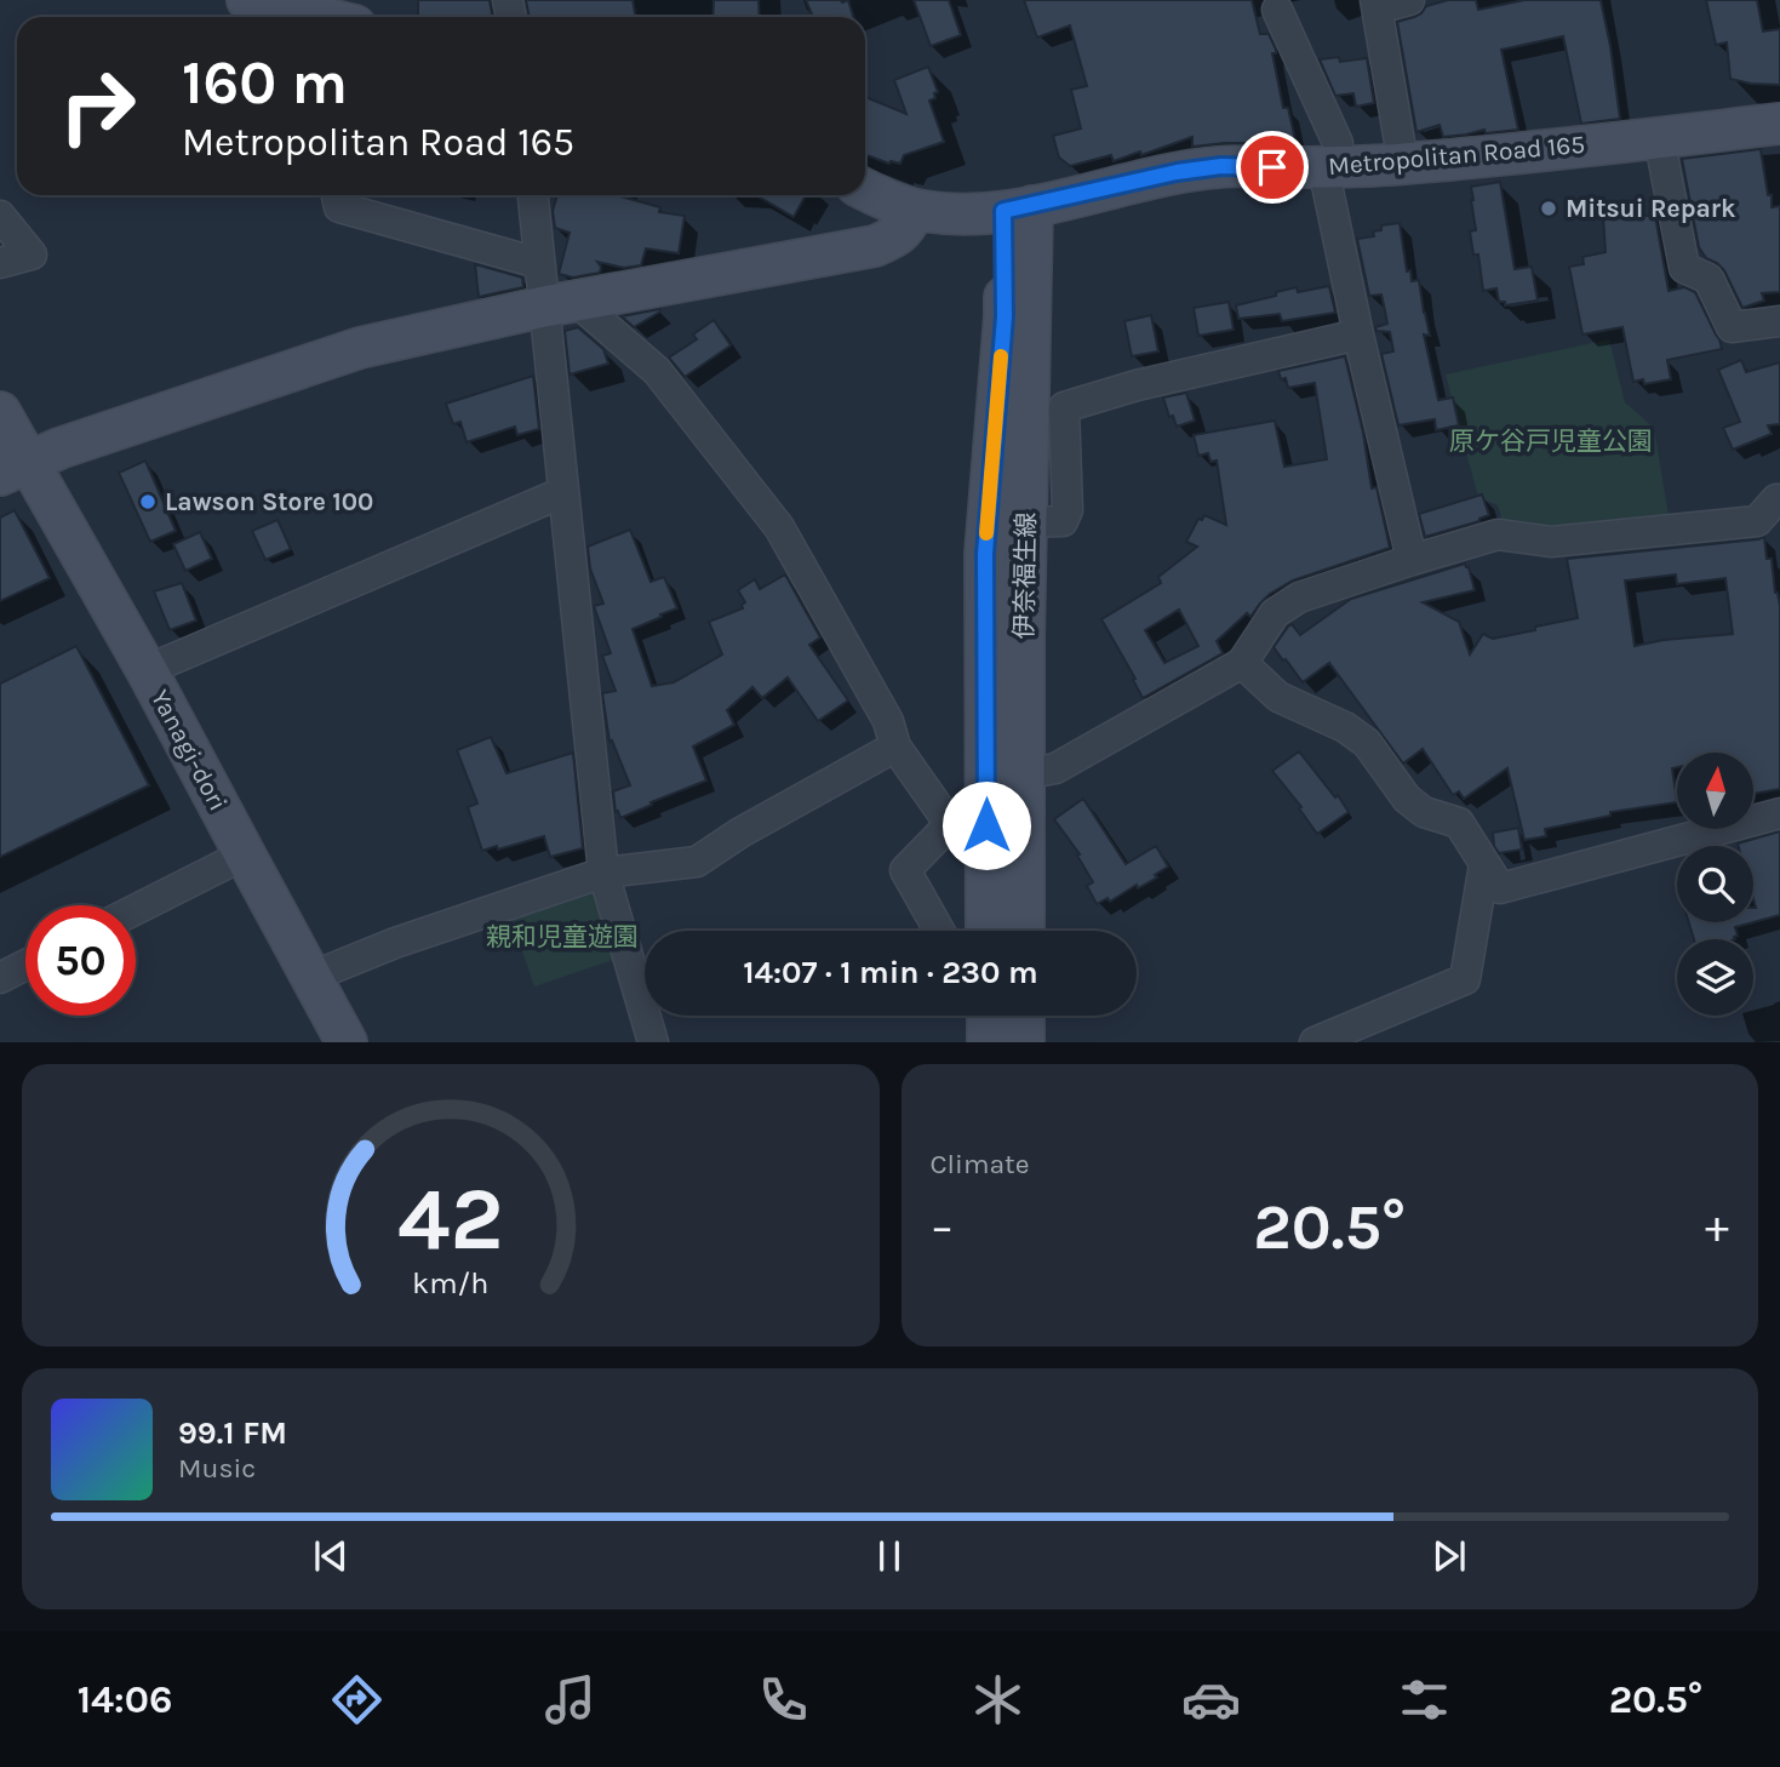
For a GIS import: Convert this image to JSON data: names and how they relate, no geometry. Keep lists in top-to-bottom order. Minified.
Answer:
{"streets":{"main road":["Metropolitan Road 165","伊奈福生線","Yanagi-dori"]},"crossings":[["Metropolitan Road 165","伊奈福生線"]],"parks":["原ケ谷戸児童公園","親和児童遊園"],"places":["Mitsui Repark","Lawson Store 100"],"north":"top","page":{"turn":["160 m","Metropolitan Road 165"],"limit":"50","trip":"14:07 · 1 min · 230 m","tile":"Climate","heat":["−","20.5°","+"],"song":["99.1 FM","Music"],"tabs":["14:06","20.5°"],"gauge":["42","km/h"]}}
